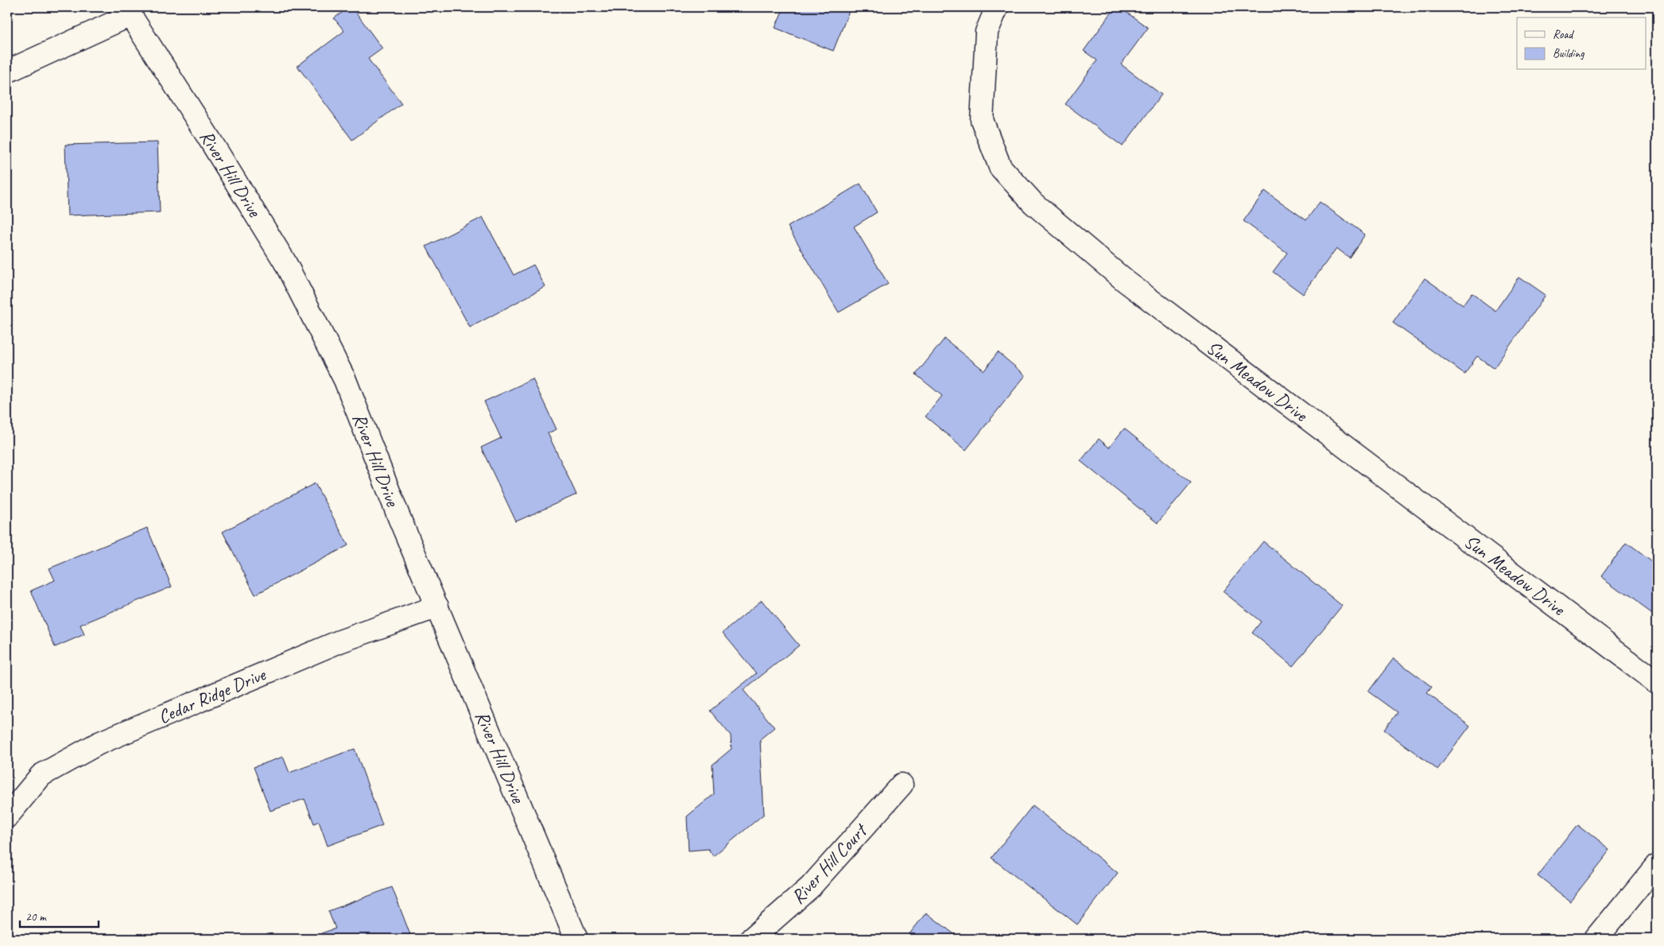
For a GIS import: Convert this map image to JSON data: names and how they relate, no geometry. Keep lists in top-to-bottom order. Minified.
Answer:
{"streets":{"street":["River Hill Drive","Sun Meadow Drive","Cedar Ridge Drive","River Hill Court"]},"crossings":[["River Hill Drive","Cedar Ridge Drive"]],"legend":["Road","Building"],"scale_bar":"20 m"}
